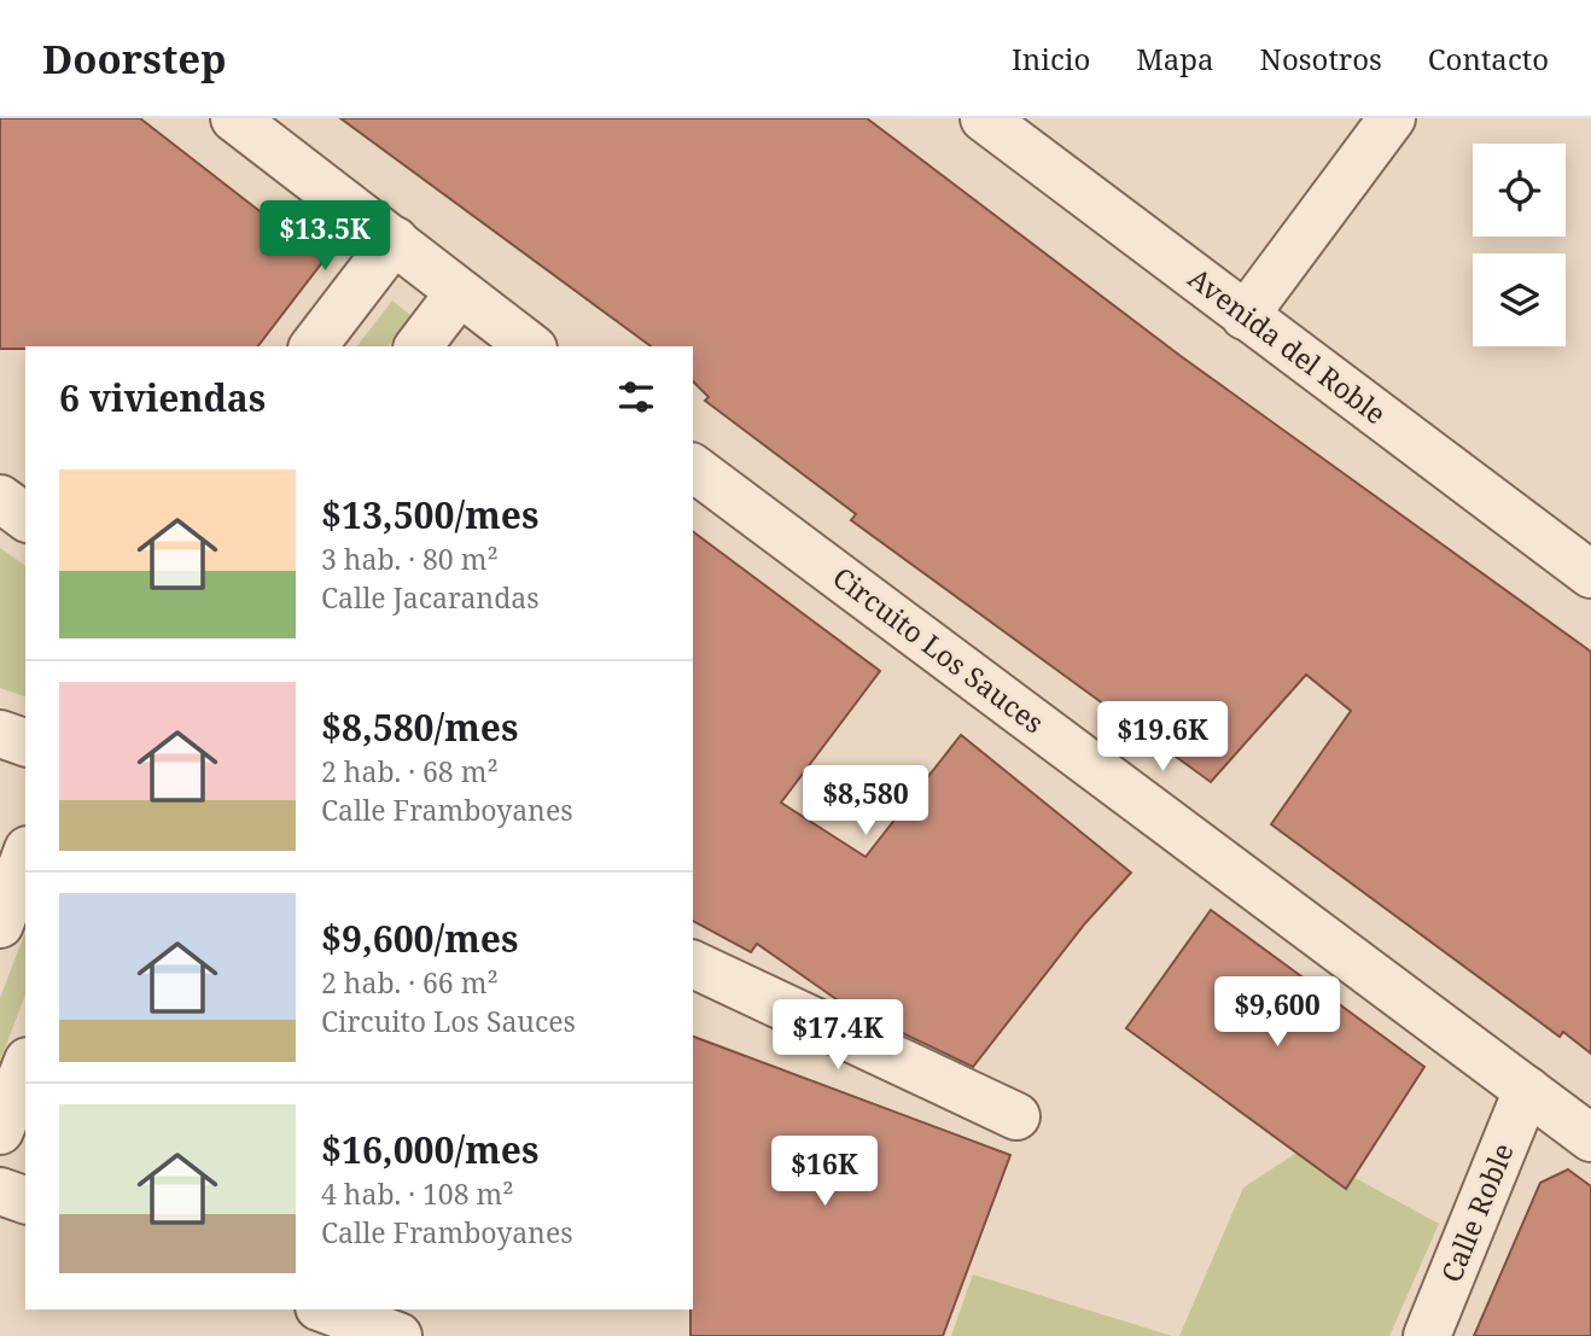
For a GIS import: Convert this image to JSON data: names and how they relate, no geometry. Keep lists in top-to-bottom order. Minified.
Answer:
{"streets":{"street":["Avenida del Roble","Circuito Los Sauces","Calle Roble"]},"crossings":[["Circuito Los Sauces","Calle Roble"]],"page":{"header":"Doorstep","nav":["Inicio","Mapa","Nosotros","Contacto"],"price":["$13.5K","$19.6K","$8,580","$9,600","$17.4K","$16K"],"heading":"6 viviendas","list":[{"name":"$13,500/mes","note":"3 hab. · 80 m² · Calle Jacarandas"},{"name":"$8,580/mes","note":"2 hab. · 68 m² · Calle Framboyanes"},{"name":"$9,600/mes","note":"2 hab. · 66 m² · Circuito Los Sauces"},{"name":"$16,000/mes","note":"4 hab. · 108 m² · Calle Framboyanes"}]}}
